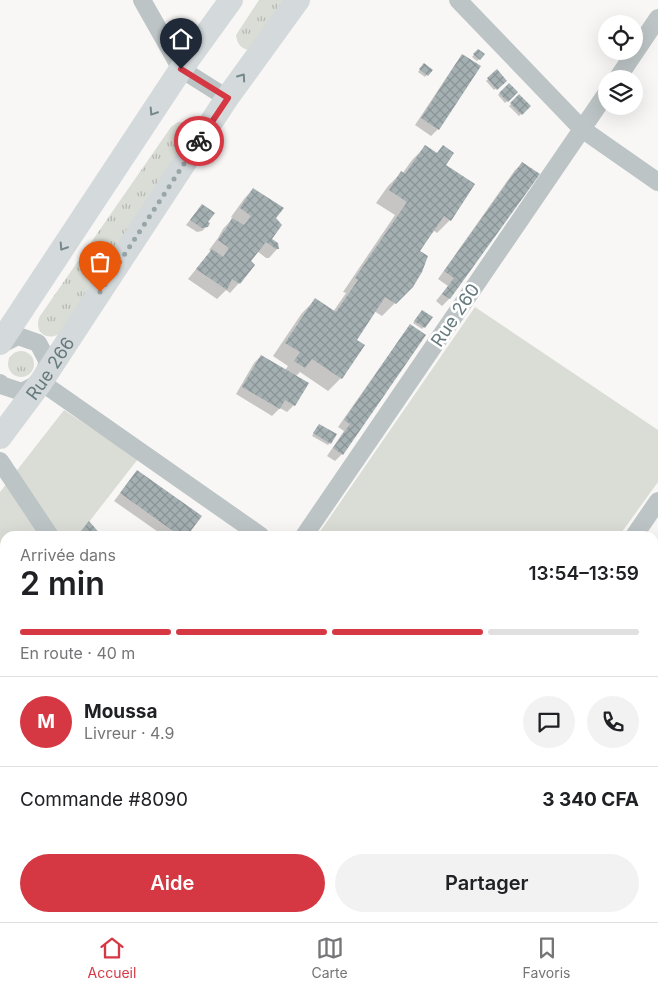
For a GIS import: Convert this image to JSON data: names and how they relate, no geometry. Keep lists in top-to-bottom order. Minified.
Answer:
{"streets":{"main road":["Rue 266"],"street":["Rue 260"]},"page":{"heading":["2 min","Arrivée dans","13:54–13:59"],"panel":["Moussa","Livreur · 4.9","Commande #8090","3 340 CFA"],"bar":"En route · 40 m","round":"M","buttons":["Aide","Partager"],"tabs":["Accueil","Carte","Favoris"]}}
